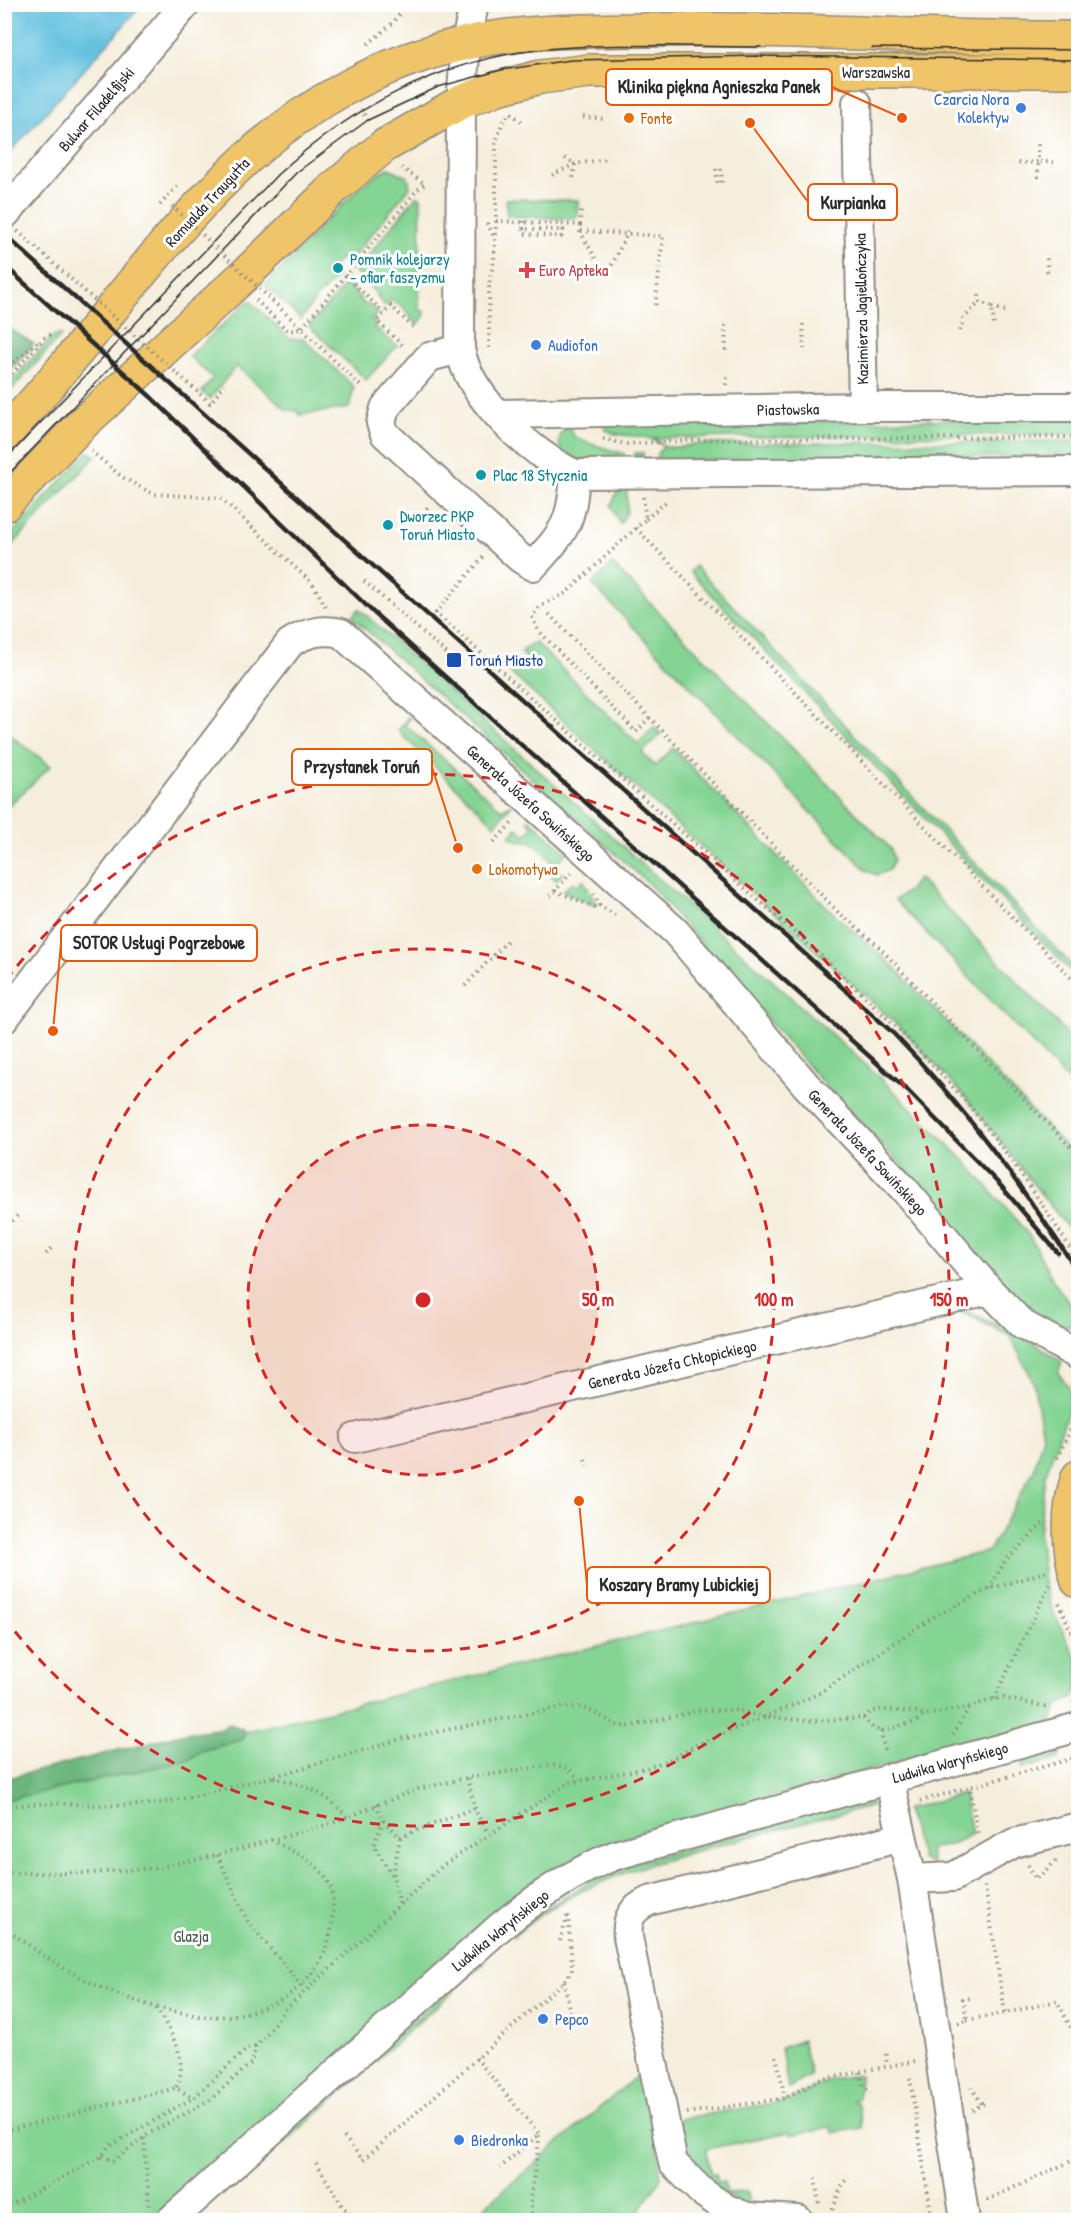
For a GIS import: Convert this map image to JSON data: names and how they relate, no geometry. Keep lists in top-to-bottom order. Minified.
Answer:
{"streets":{"main road":["Warszawska","Romualda Traugutta"],"street":["Bulwar Filadelfijski","Kazimierza Jagiellończyka","Piastowska","Generała Józefa Sowińskiego","Generała Józefa Chłopickiego","Ludwika Waryńskiego"]},"crossings":[["Kazimierza Jagiellończyka","Piastowska"],["Generała Józefa Sowińskiego","Generała Józefa Chłopickiego"]],"parks":["Glazja"],"places":{"other":["Czarcia Nora Kolektyw","Fonte","Klinika piękna Agnieszka Panek","Kurpianka","Pomnik kolejarzy - ofiar faszyzmu","Audiofon","Plac 18 Stycznia","Dworzec PKP Toruń Miasto","Przystanek Toruń","Lokomotywa","SOTOR Usługi Pogrzebowe","Koszary Bramy Lubickiej","Pepco","Biedronka"],"health":["Euro Apteka"],"transit":["Toruń Miasto"]},"rings":["50 m","100 m","150 m"]}
